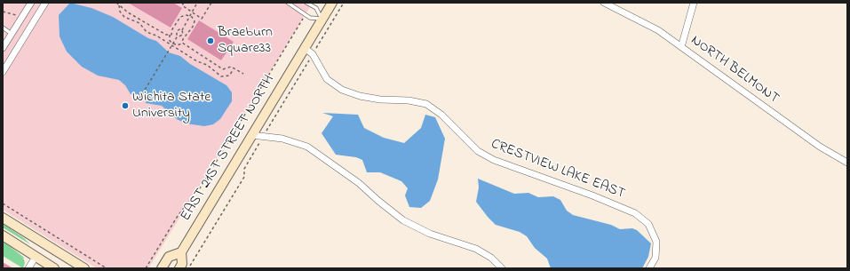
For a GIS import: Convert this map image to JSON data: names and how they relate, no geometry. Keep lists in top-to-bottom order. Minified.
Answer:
{"streets":{"main road":["EAST 21ST STREET NORTH"],"street":["NORTH BELMONT","CRESTVIEW LAKE EAST"]},"crossings":[["EAST 21ST STREET NORTH","CRESTVIEW LAKE EAST"]],"places":["Braeburn Square33","Wichita State University"]}
